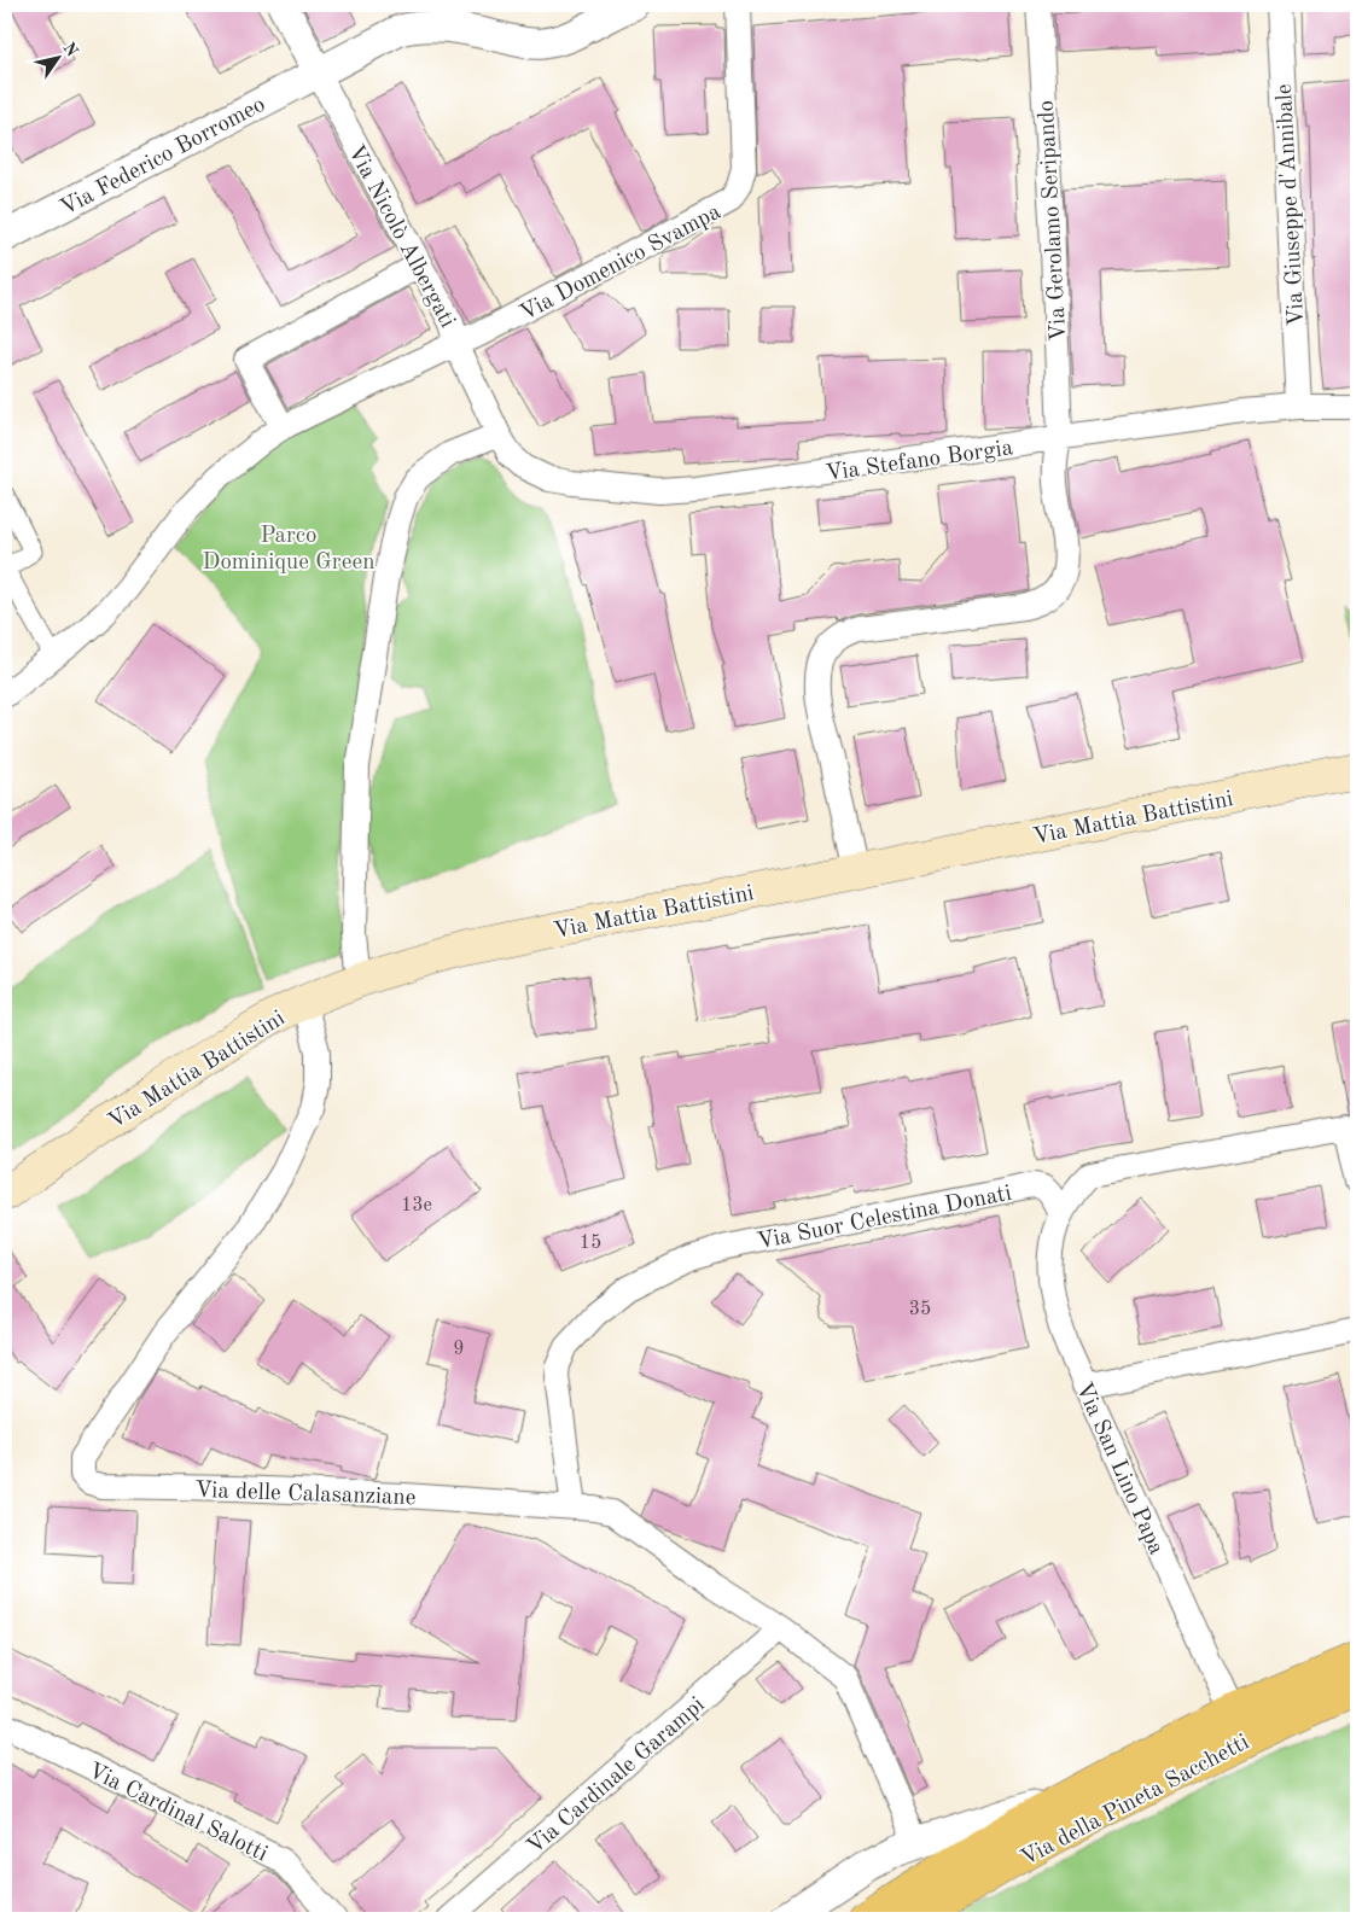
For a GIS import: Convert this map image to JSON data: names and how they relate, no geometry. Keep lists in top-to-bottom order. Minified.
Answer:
{"streets":{"main road":["Via Mattia Battistini","Via della Pineta Sacchetti"],"street":["Via Federico Borromeo","Via Giuseppe d'Annibale","Via Gerolamo Seripando","Via Nicolò Albergati","Via Domenico Svampa","Via Stefano Borgia","Via Suor Celestina Donati","Via San Lino Papa","Via delle Calasanziane","Via Cardinale Garampi","Via Cardinal Salotti"]},"crossings":[["Via Federico Borromeo","Via Nicolò Albergati"],["Via Giuseppe d'Annibale","Via Stefano Borgia"],["Via Gerolamo Seripando","Via Stefano Borgia"],["Via Gerolamo Seripando","Via Mattia Battistini"],["Via Nicolò Albergati","Via Domenico Svampa"],["Via Nicolò Albergati","Via Stefano Borgia"],["Via Mattia Battistini","Via delle Calasanziane"],["Via Suor Celestina Donati","Via San Lino Papa"],["Via Suor Celestina Donati","Via delle Calasanziane"],["Via San Lino Papa","Via della Pineta Sacchetti"],["Via delle Calasanziane","Via Cardinale Garampi"],["Via delle Calasanziane","Via della Pineta Sacchetti"]],"parks":["Parco Dominique Green"],"house_numbers":["13e","15","35","9"],"north":"top right"}
